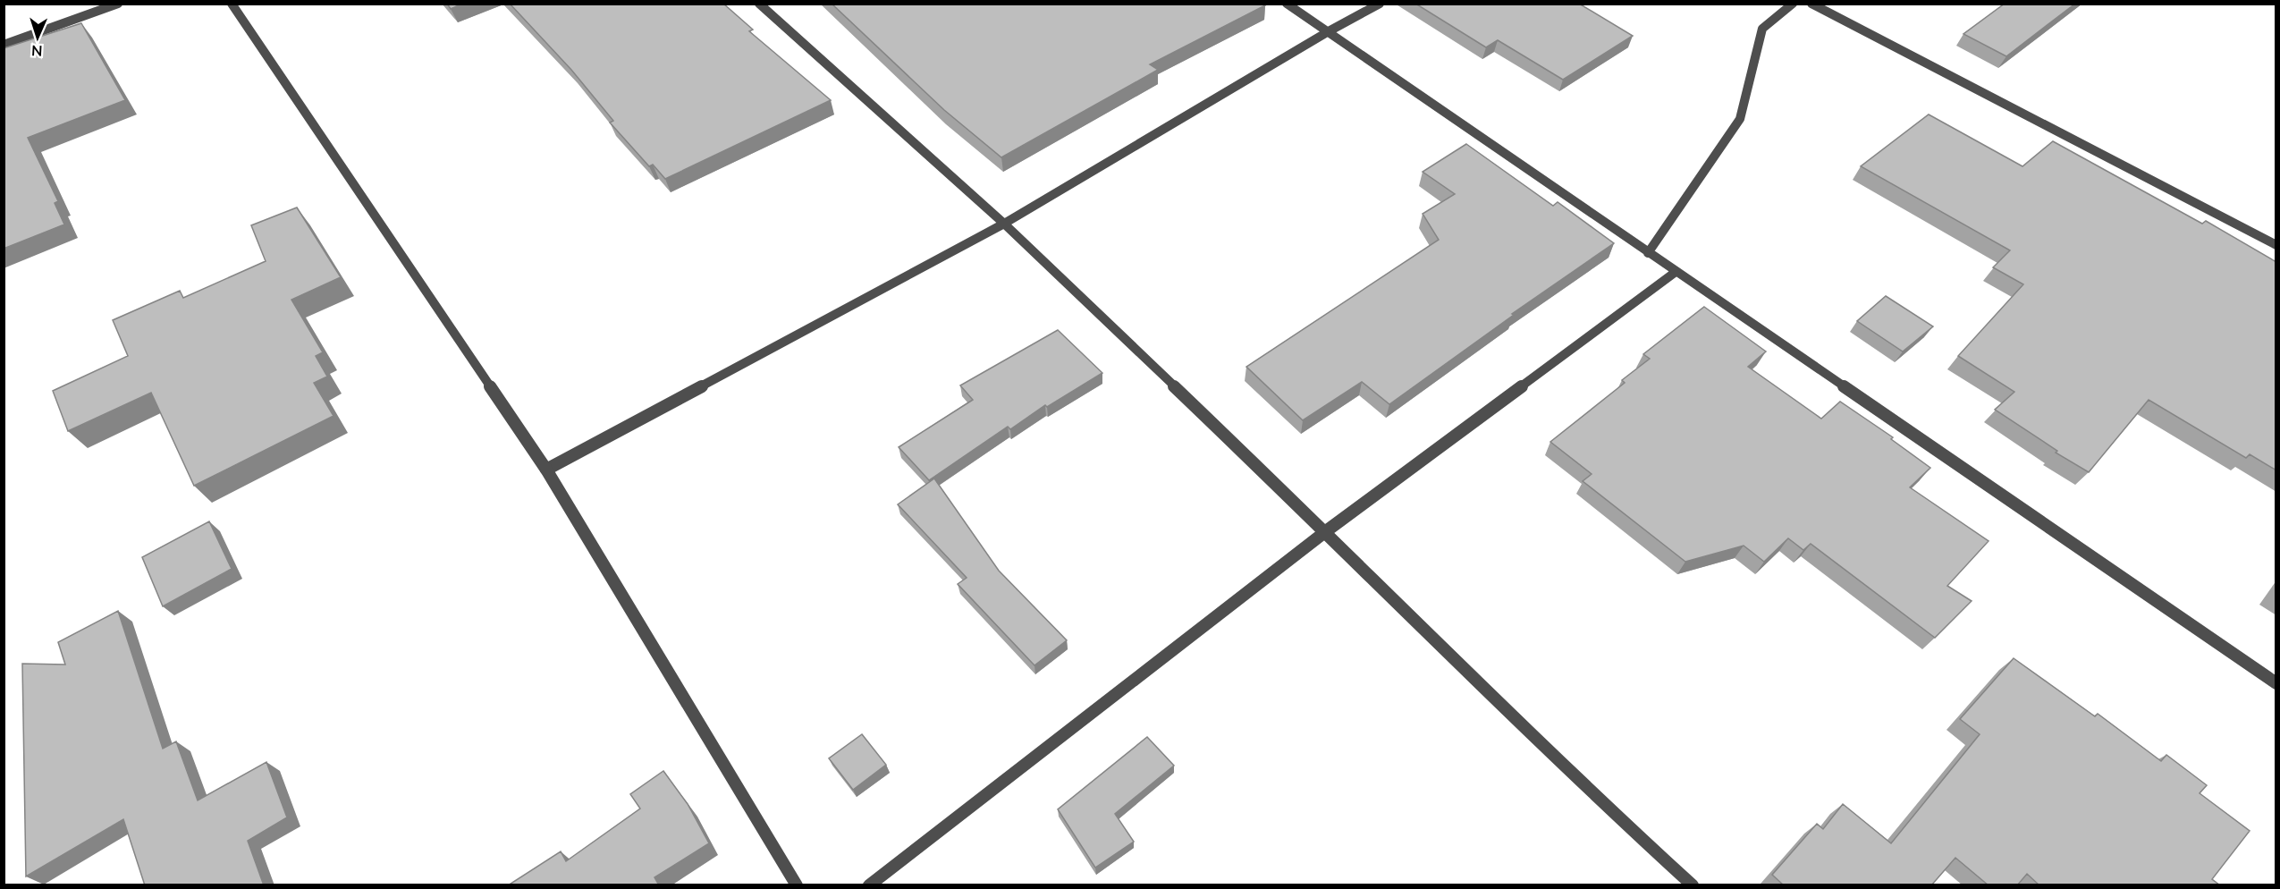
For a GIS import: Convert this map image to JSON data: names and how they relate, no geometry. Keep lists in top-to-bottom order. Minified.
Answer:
{"north":"bottom"}
